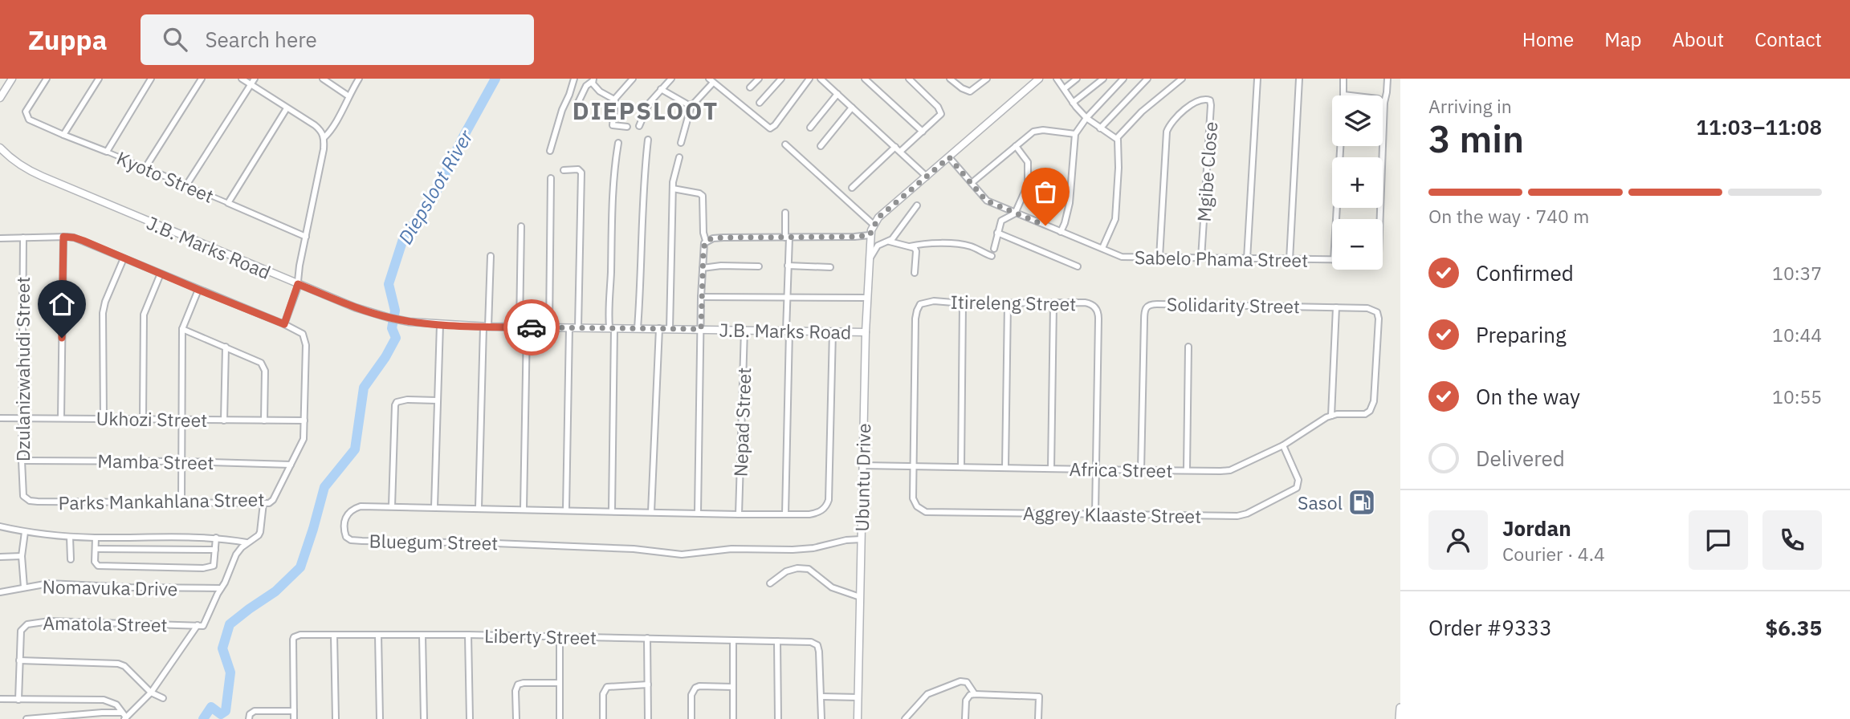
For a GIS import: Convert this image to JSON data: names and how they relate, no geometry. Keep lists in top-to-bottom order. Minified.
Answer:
{"streets":{"street":["Mgibe Close","Kyoto Street","J.B. Marks Road","Sabelo Phama Street","Itireleng Street","Solidarity Street","Dzulanizwahudi Street","Ukhozi Street","Nepad Street","Mamba Street","Africa Street","Ubuntu Drive","Parks Mankahlana Street","Aggrey Klaaste Street","Bluegum Street","Nomavuka Drive","Amatola Street","Liberty Street"]},"crossings":[["Mgibe Close","Sabelo Phama Street"],["J.B. Marks Road","Nepad Street"],["J.B. Marks Road","Ubuntu Drive"],["J.B. Marks Road","Bluegum Street"],["Itireleng Street","Africa Street"],["Itireleng Street","Aggrey Klaaste Street"],["Solidarity Street","Africa Street"],["Dzulanizwahudi Street","Ukhozi Street"],["Dzulanizwahudi Street","Mamba Street"],["Dzulanizwahudi Street","Parks Mankahlana Street"],["Ukhozi Street","Parks Mankahlana Street"],["Nepad Street","Bluegum Street"],["Mamba Street","Parks Mankahlana Street"],["Africa Street","Ubuntu Drive"],["Africa Street","Aggrey Klaaste Street"],["Ubuntu Drive","Bluegum Street"]],"districts":["DIEPSLOOT"],"water":["Diepsloot River"],"places":{"fuel station":["Sasol"]},"page":{"header":"Zuppa","search":"Search here","nav":["Home","Map","About","Contact"],"heading":["3 min","Arriving in","11:03–11:08"],"panel":["Jordan","Courier · 4.4","Order #9333","$6.35"],"map_buttons":["+","−"],"bar":"On the way · 740 m","list":[["Confirmed","10:37"],["Preparing","10:44"],["On the way","10:55"],"Delivered"]}}
